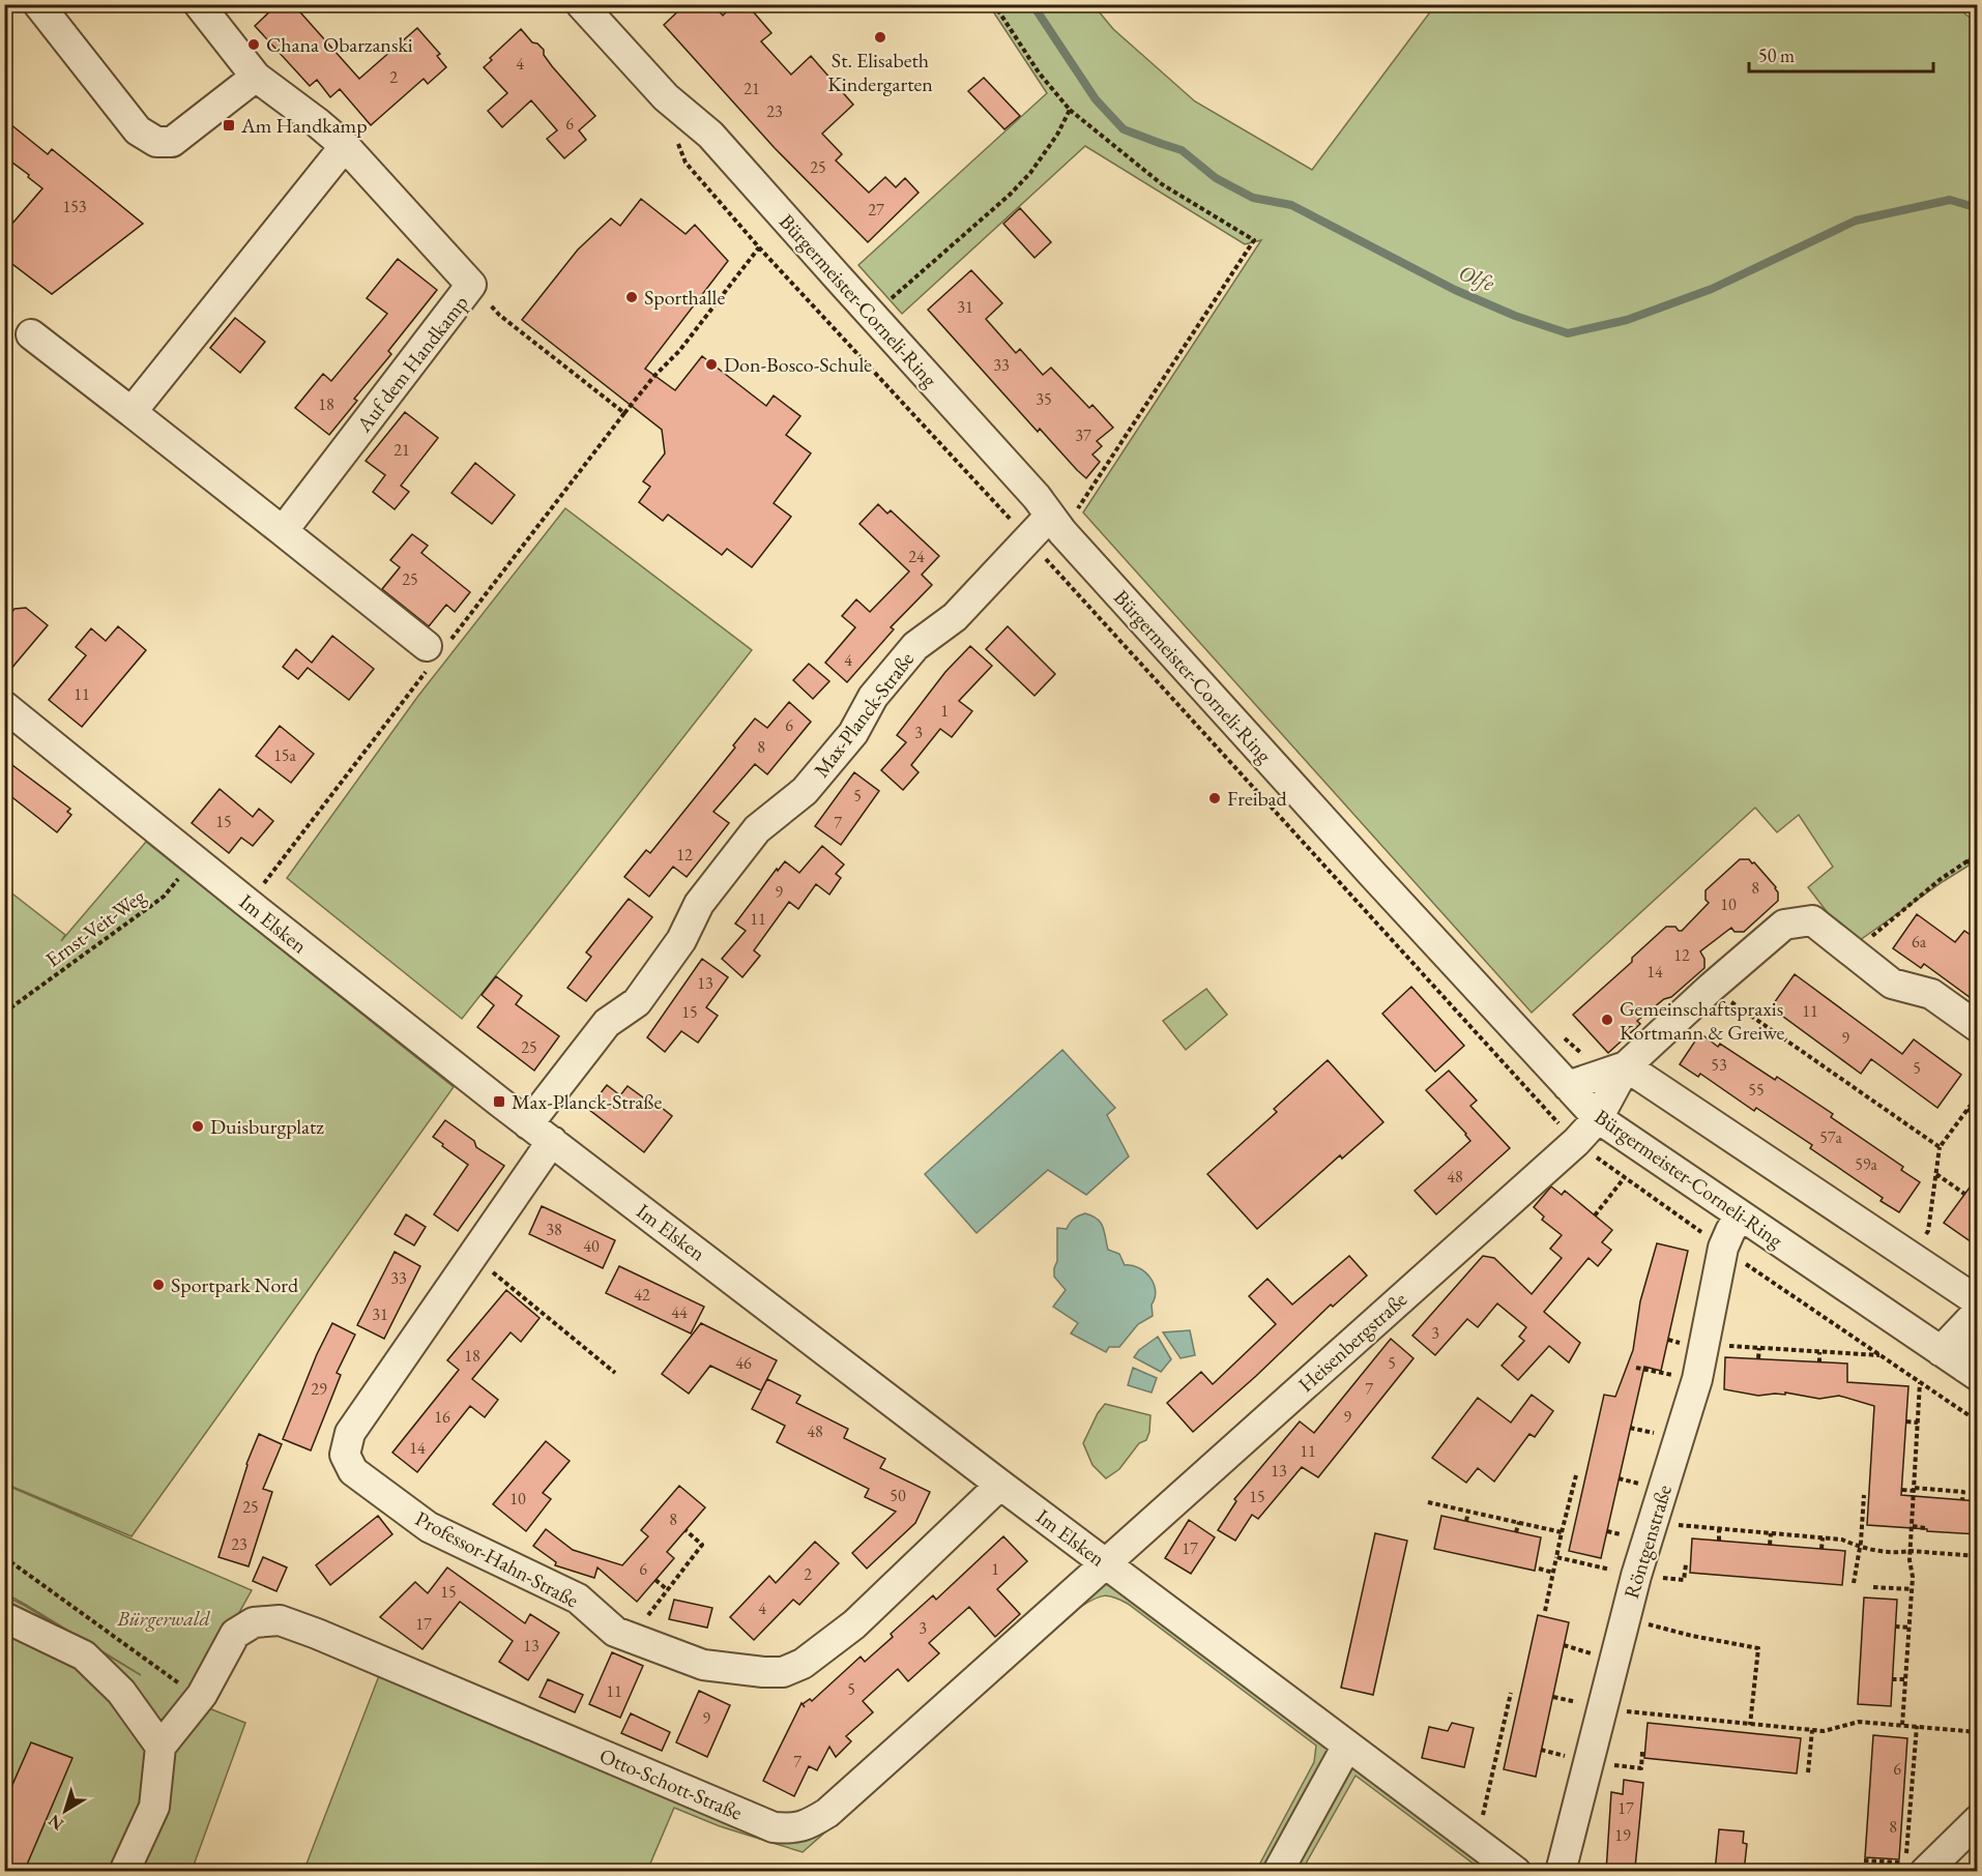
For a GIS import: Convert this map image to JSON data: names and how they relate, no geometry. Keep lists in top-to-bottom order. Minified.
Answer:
{"streets":{"street":["Bürgermeister-Corneli-Ring","Auf dem Handkamp","Max-Planck-Straße","Im Elsken","Heisenbergstraße","Röntgenstraße","Professor-Hahn-Straße","Otto-Schott-Straße"],"path":["Ernst-Veit-Weg"]},"crossings":[["Bürgermeister-Corneli-Ring","Max-Planck-Straße"],["Bürgermeister-Corneli-Ring","Heisenbergstraße"],["Bürgermeister-Corneli-Ring","Röntgenstraße"],["Max-Planck-Straße","Im Elsken"],["Max-Planck-Straße","Professor-Hahn-Straße"],["Im Elsken","Ernst-Veit-Weg"],["Im Elsken","Heisenbergstraße"],["Im Elsken","Professor-Hahn-Straße"],["Im Elsken","Otto-Schott-Straße"],["Heisenbergstraße","Otto-Schott-Straße"]],"water":["Olfe"],"parks":["Bürgerwald"],"places":{"other":["St. Elisabeth Kindergarten","Chana Obarzanski","Sporthalle","Don-Bosco-Schule","Freibad","Gemeinschaftspraxis Kortmann & Greiwe","Duisburgplatz","Sportpark Nord"],"transit":["Am Handkamp","Max-Planck-Straße"]},"house_numbers":["4","2","21","23","6","25","153","27","31","33","35","18","37","21","24","25","4","11","1","6","3","8","15a","5","15","7","12","8","9","10","11","6a","12","14","13","11","15","9","25","53","5","55","57a","59a","48","38","40","33","42","44","31","3","18","46","5","29","7","16","9","48","14","11","13","50","15","10","25","8","23","17","6","1","2","15","4","17","3","13","5","11","9","7","6","17","8","19"],"scale_bar":"50 m","north":"bottom left"}
